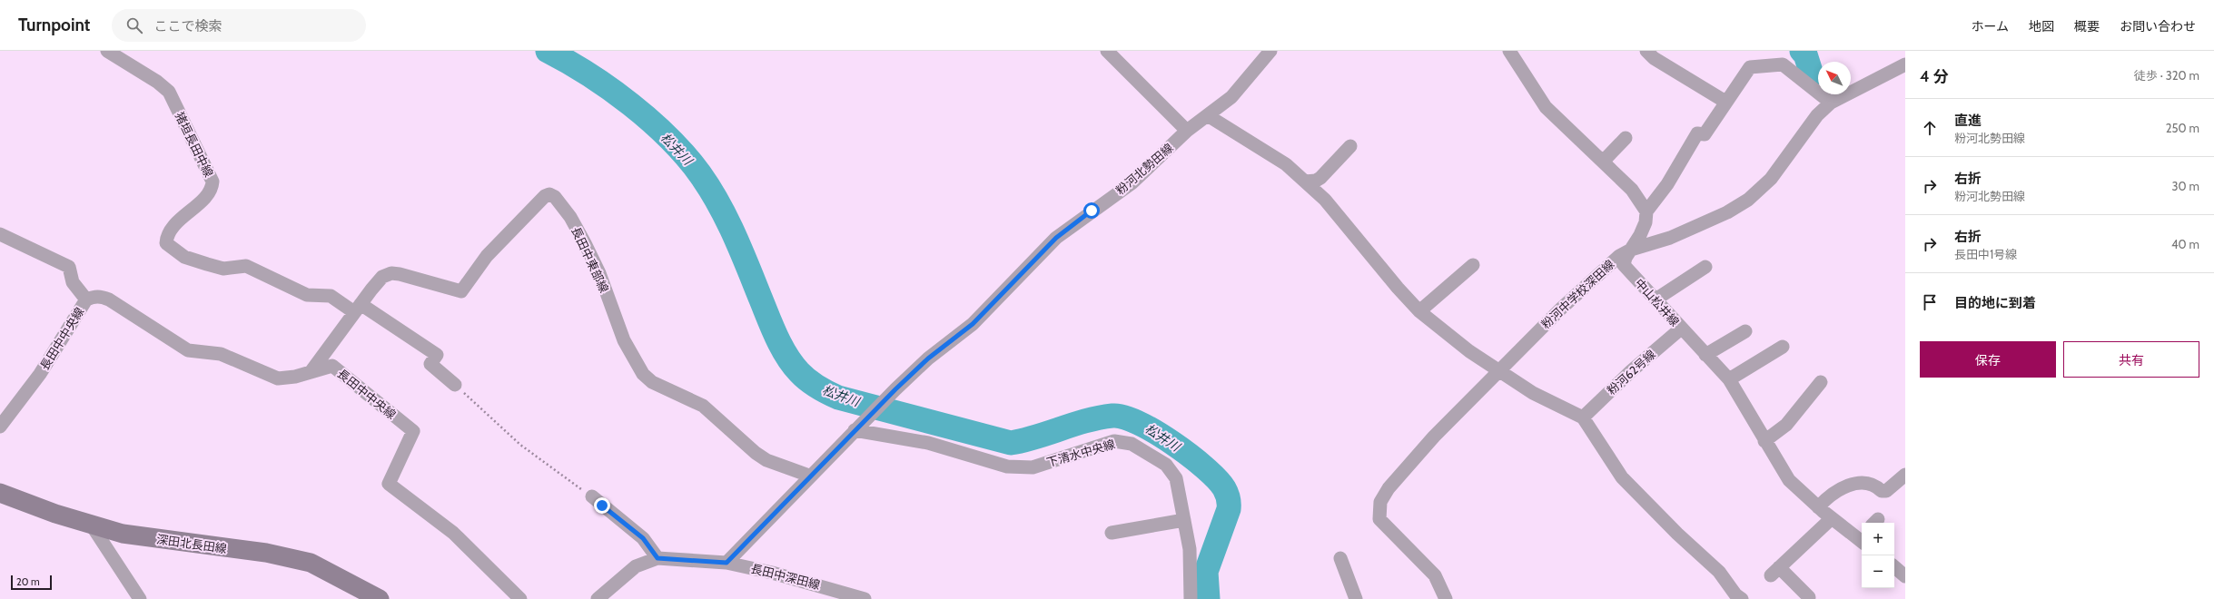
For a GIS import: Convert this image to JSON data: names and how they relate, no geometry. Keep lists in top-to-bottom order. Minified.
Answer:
{"streets":{"street":["猪垣長田中線","粉河北勢田線","長田中東部線","粉河中学校深田線","中山松井線","長田中中央線","粉河62号線","下清水中央線","深田北長田線","長田中深田線"]},"crossings":[["猪垣長田中線","長田中東部線"],["粉河北勢田線","長田中東部線"],["粉河北勢田線","下清水中央線"],["粉河北勢田線","長田中深田線"],["長田中東部線","長田中中央線"],["粉河中学校深田線","中山松井線"],["中山松井線","粉河62号線"]],"water":["松井川"],"scale_bar":"20 m","north":"top left","page":{"header":"Turnpoint","search":"ここで検索","nav":["ホーム","地図","概要","お問い合わせ"],"heading":["4 分","徒歩 · 320 m"],"list":[["直進","粉河北勢田線","250 m"],["右折","粉河北勢田線","30 m"],["右折","長田中1号線","40 m"],"目的地に到着"],"buttons":["保存","共有"],"map_buttons":["+","−"],"scale":"20 m"}}
